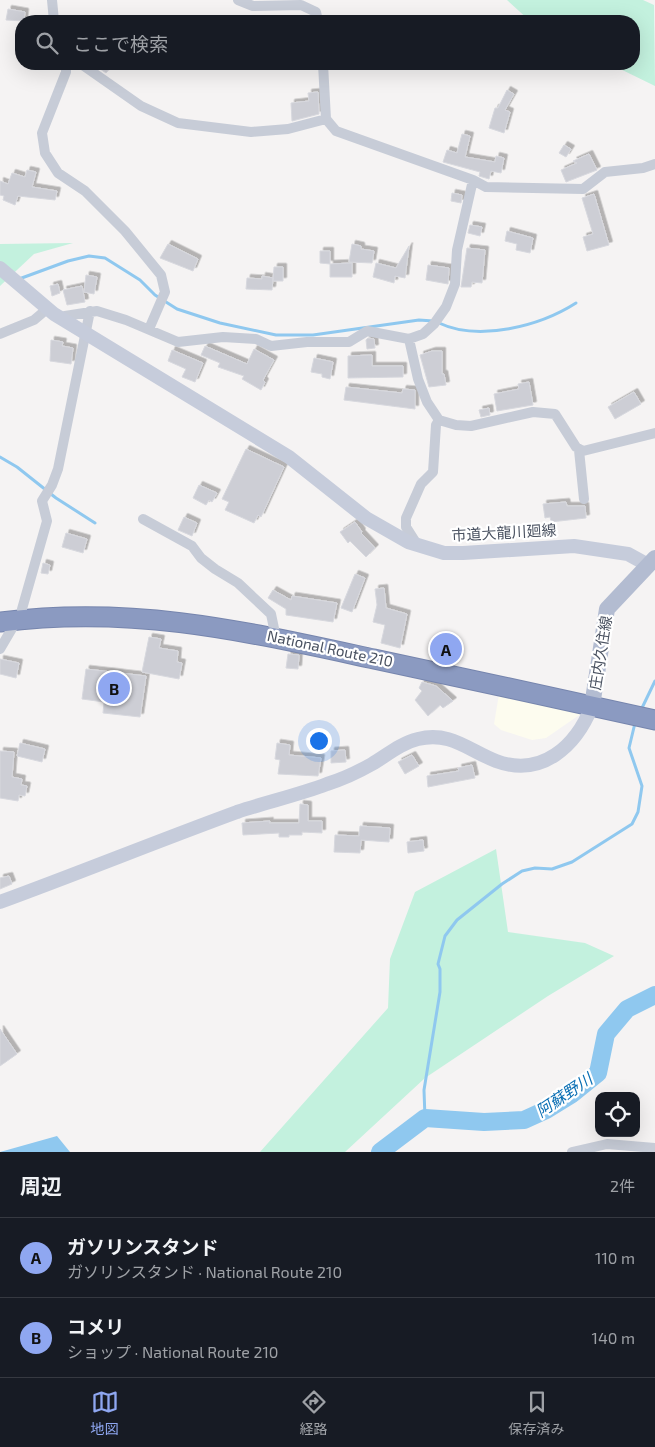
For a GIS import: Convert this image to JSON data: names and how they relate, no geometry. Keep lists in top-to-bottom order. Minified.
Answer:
{"streets":{"highway":["National Route 210"],"main road":["庄内久住線"],"street":["市道大龍川廻線"]},"crossings":[["市道大龍川廻線","庄内久住線"],["National Route 210","庄内久住線"]],"water":["阿蘇野川"],"page":{"search":"ここで検索","pins":["A","B"],"heading":["周辺","2件"],"list":[{"mark":"A","name":"ガソリンスタンド","note":"ガソリンスタンド · National Route 210","value":"110 m"},{"mark":"B","name":"コメリ","note":"ショップ · National Route 210","value":"140 m"}],"nav":["地図","経路","保存済み"]}}
